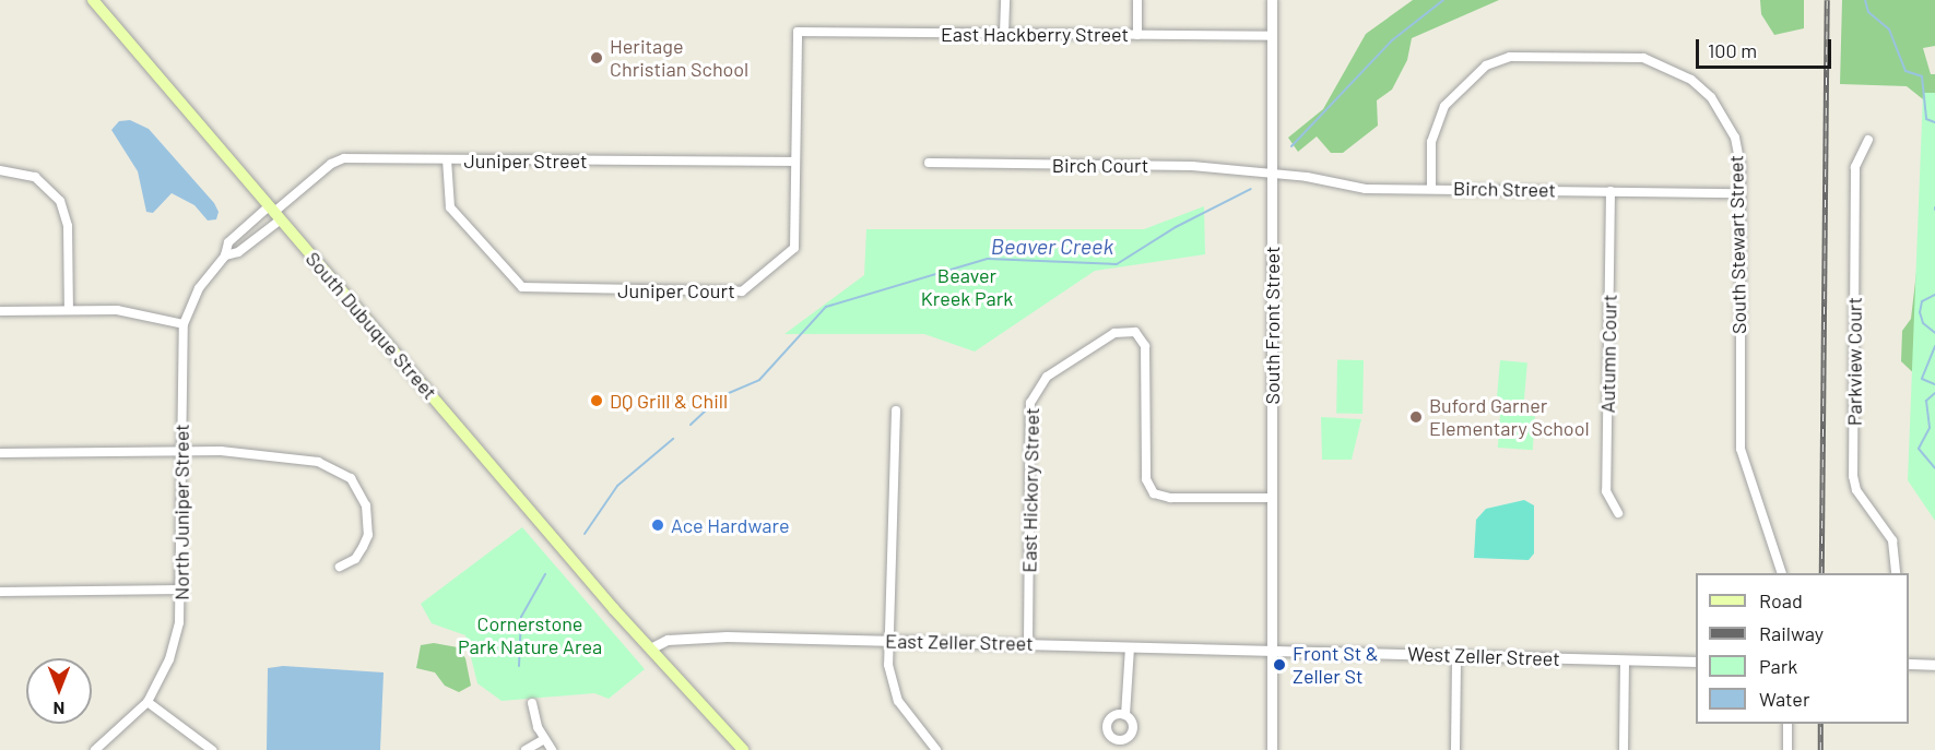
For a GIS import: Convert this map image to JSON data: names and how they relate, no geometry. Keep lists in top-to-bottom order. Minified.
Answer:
{"streets":{"main road":["South Dubuque Street"],"street":["East Hackberry Street","Juniper Street","Birch Court","Birch Street","South Stewart Street","Juniper Court","South Front Street","Autumn Court","Parkview Court","East Hickory Street","North Juniper Street","East Zeller Street","West Zeller Street"]},"crossings":[["East Hackberry Street","Juniper Court"],["East Hackberry Street","South Front Street"],["Juniper Street","Juniper Court"],["Juniper Street","South Dubuque Street"],["Juniper Street","North Juniper Street"],["Birch Court","Birch Street"],["Birch Court","South Front Street"],["Birch Street","South Stewart Street"],["Birch Street","South Front Street"],["Birch Street","Autumn Court"],["South Dubuque Street","North Juniper Street"],["South Dubuque Street","East Zeller Street"],["South Front Street","East Hickory Street"],["South Front Street","East Zeller Street"],["South Front Street","West Zeller Street"],["East Hickory Street","East Zeller Street"],["East Zeller Street","West Zeller Street"]],"water":["Beaver Creek"],"parks":["Beaver Kreek Park","Cornerstone Park Nature Area"],"places":["Heritage Christian School","DQ Grill & Chill","Buford Garner Elementary School","Ace Hardware","Front St & Zeller St"],"legend":["Road","Railway","Park","Water"],"scale_bar":"100 m","north":"bottom"}
